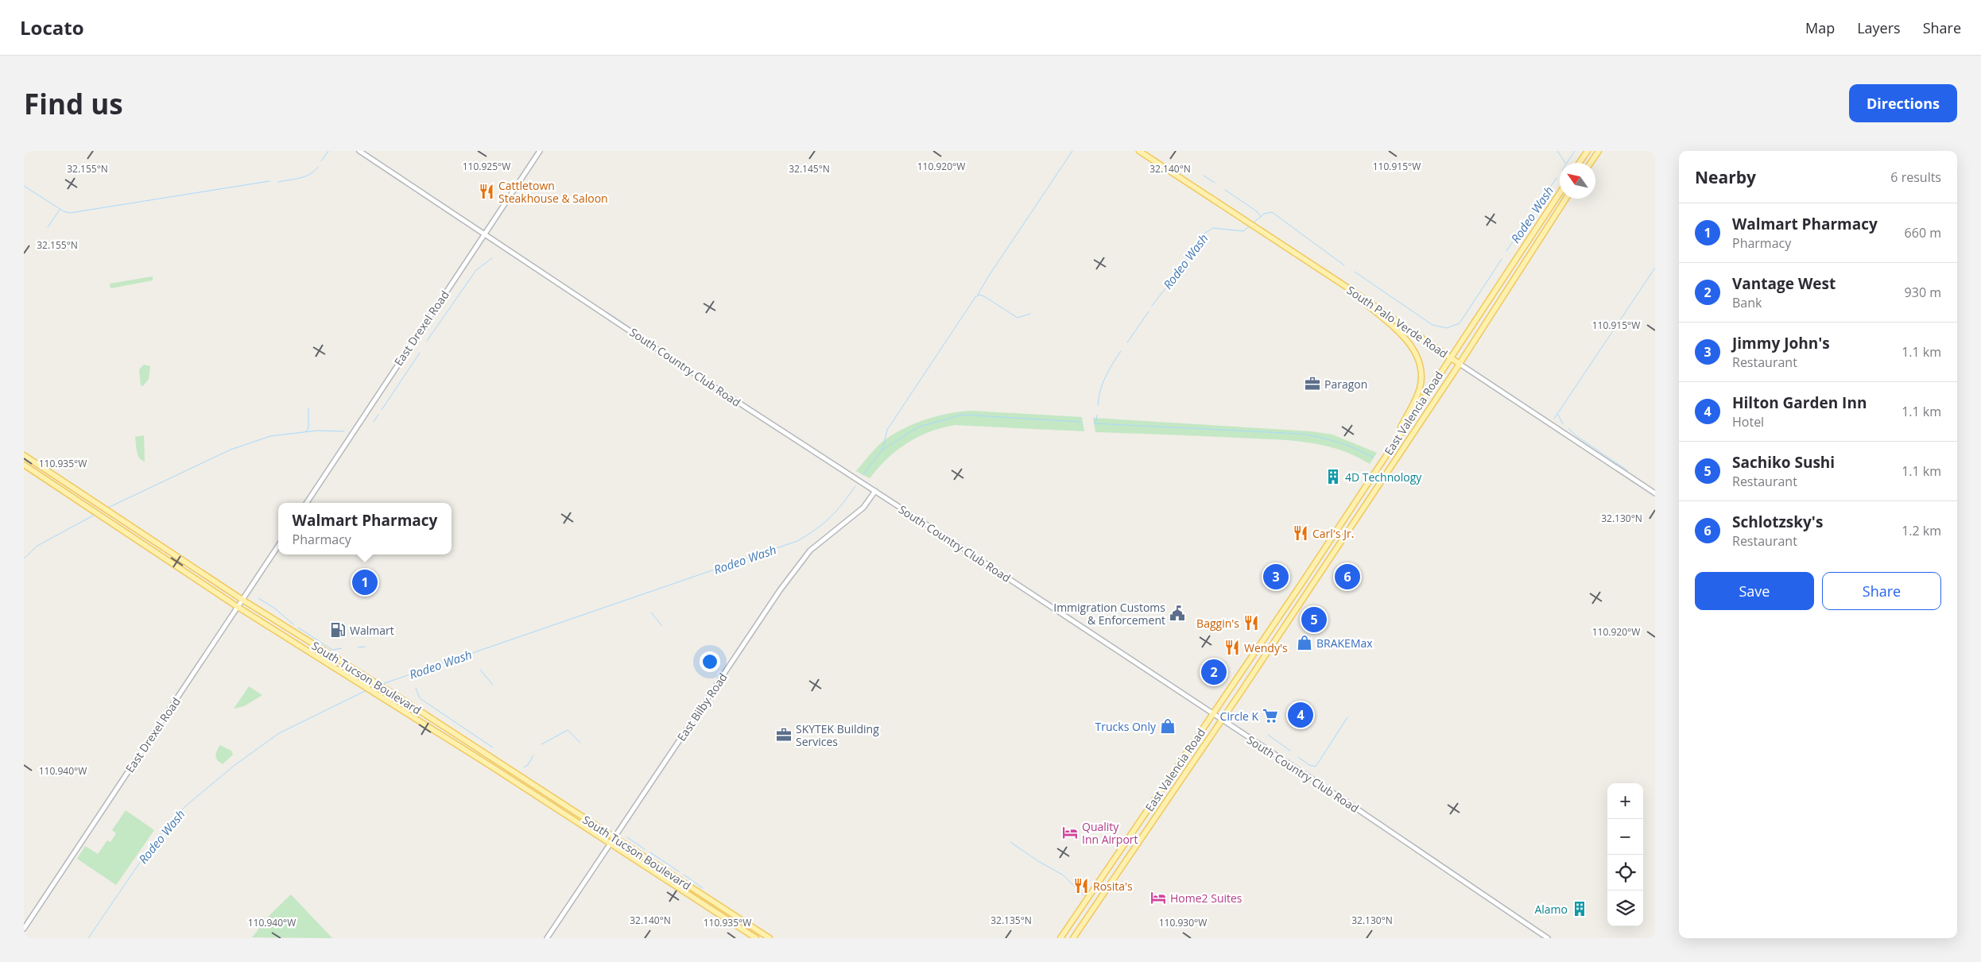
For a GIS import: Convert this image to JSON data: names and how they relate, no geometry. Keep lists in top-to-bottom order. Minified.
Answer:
{"streets":{"main road":["South Palo Verde Road","East Valencia Road","South Tucson Boulevard"],"street":["East Drexel Road","South Country Club Road","East Bilby Road"]},"crossings":[["South Palo Verde Road","East Valencia Road"],["East Drexel Road","South Country Club Road"],["East Drexel Road","South Tucson Boulevard"],["South Country Club Road","East Valencia Road"],["South Country Club Road","East Bilby Road"],["South Tucson Boulevard","East Bilby Road"]],"water":["Rodeo Wash"],"places":{"restaurant":["Cattletown Steakhouse & Saloon","Carl's Jr.","Baggin's","Wendy's","Rosita's"],"office":["Paragon","SKYTEK Building Services"],"building":["4D Technology","Alamo"],"public building":["Immigration Customs & Enforcement"],"fuel station":["Walmart"],"shop":["BRAKEMax","Trucks Only"],"supermarket":["Circle K"],"hotel":["Quality Inn Airport","Home2 Suites"]},"north":"top left","page":{"header":"Locato","nav":["Map","Layers","Share"],"buttons":["Directions",["Save","Share"]],"title":"Find us","heading":["Nearby","6 results"],"list":[{"mark":"1","name":"Walmart Pharmacy","note":"Pharmacy","value":"660 m"},{"mark":"2","name":"Vantage West","note":"Bank","value":"930 m"},{"mark":"3","name":"Jimmy John's","note":"Restaurant","value":"1.1 km"},{"mark":"4","name":"Hilton Garden Inn","note":"Hotel","value":"1.1 km"},{"mark":"5","name":"Sachiko Sushi","note":"Restaurant","value":"1.1 km"},{"mark":"6","name":"Schlotzsky's","note":"Restaurant","value":"1.2 km"}],"popup":["Walmart Pharmacy","Pharmacy"],"pins":["3","6","1","5","2","4"],"map_buttons":["+","−"]},"coordinates":["110.925°W","110.920°W","110.915°W","32.155°N","32.145°N","32.140°N","110.935°W","32.130°N","110.940°W","32.135°N","110.930°W"]}
